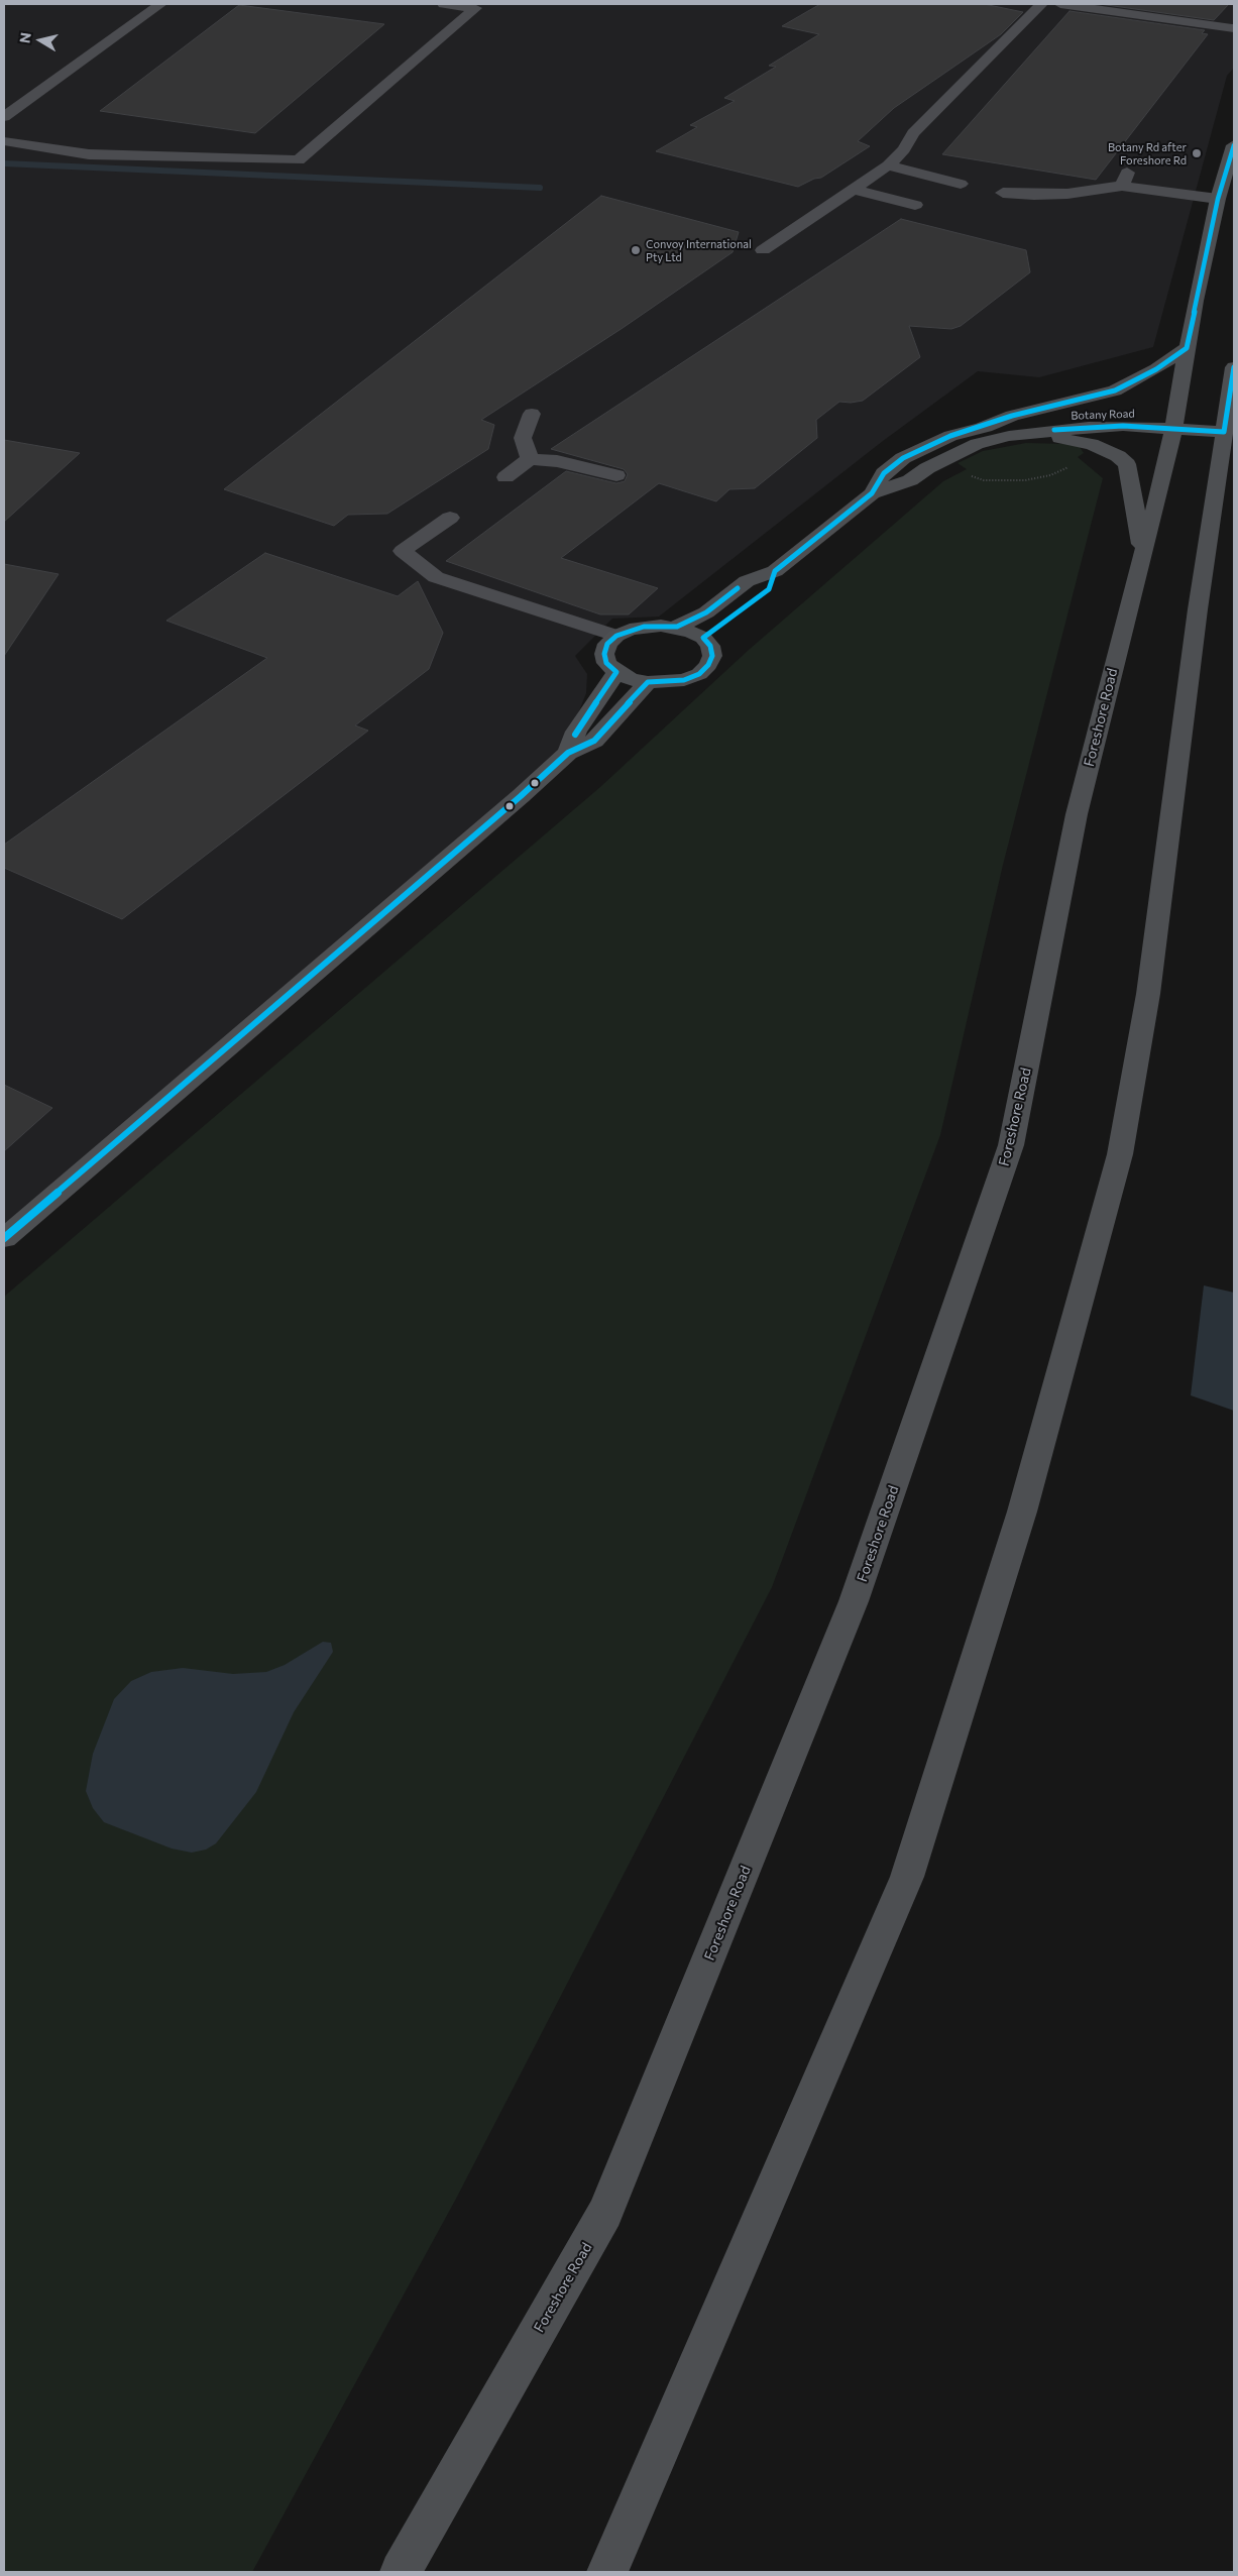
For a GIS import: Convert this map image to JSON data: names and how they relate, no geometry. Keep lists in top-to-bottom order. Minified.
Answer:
{"streets":{"main road":["Botany Road","Foreshore Road"]},"crossings":[["Botany Road","Foreshore Road"]],"places":["Botany Rd after Foreshore Rd","Convoy International Pty Ltd"],"north":"left"}
